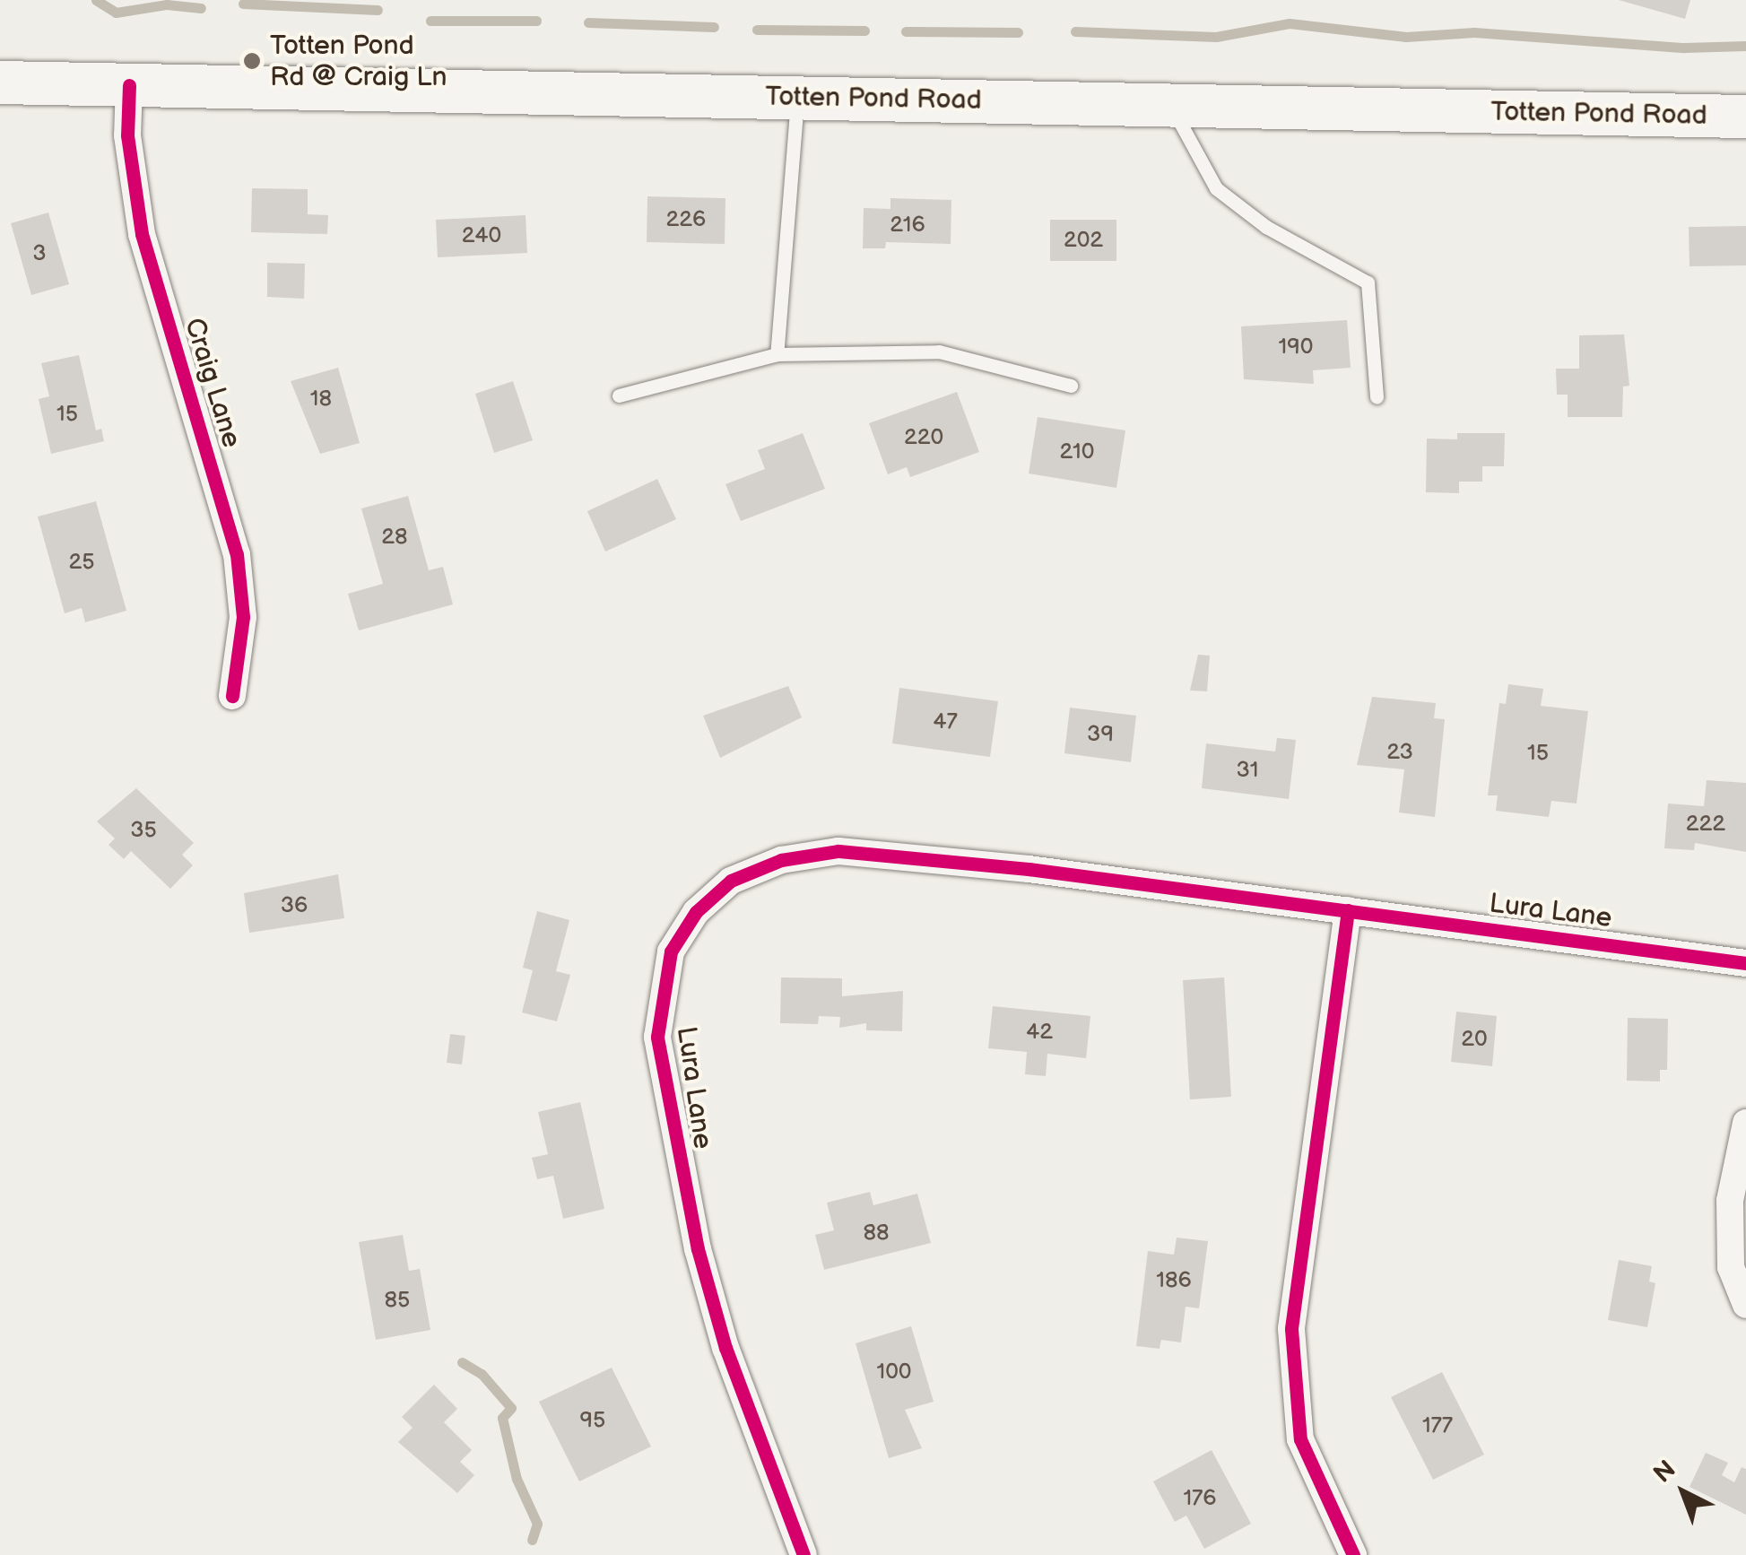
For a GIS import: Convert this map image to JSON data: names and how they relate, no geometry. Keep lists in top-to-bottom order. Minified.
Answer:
{"streets":{"main road":["Totten Pond Road"],"street":["Craig Lane","Lura Lane"]},"crossings":[["Totten Pond Road","Craig Lane"]],"places":["Totten Pond Rd @ Craig Ln"],"house_numbers":["226","216","240","202","3","190","18","15","220","210","28","25","47","39","23","15","31","222","35","36","42","20","88","186","85","100","95","177","176"],"north":"top left"}
